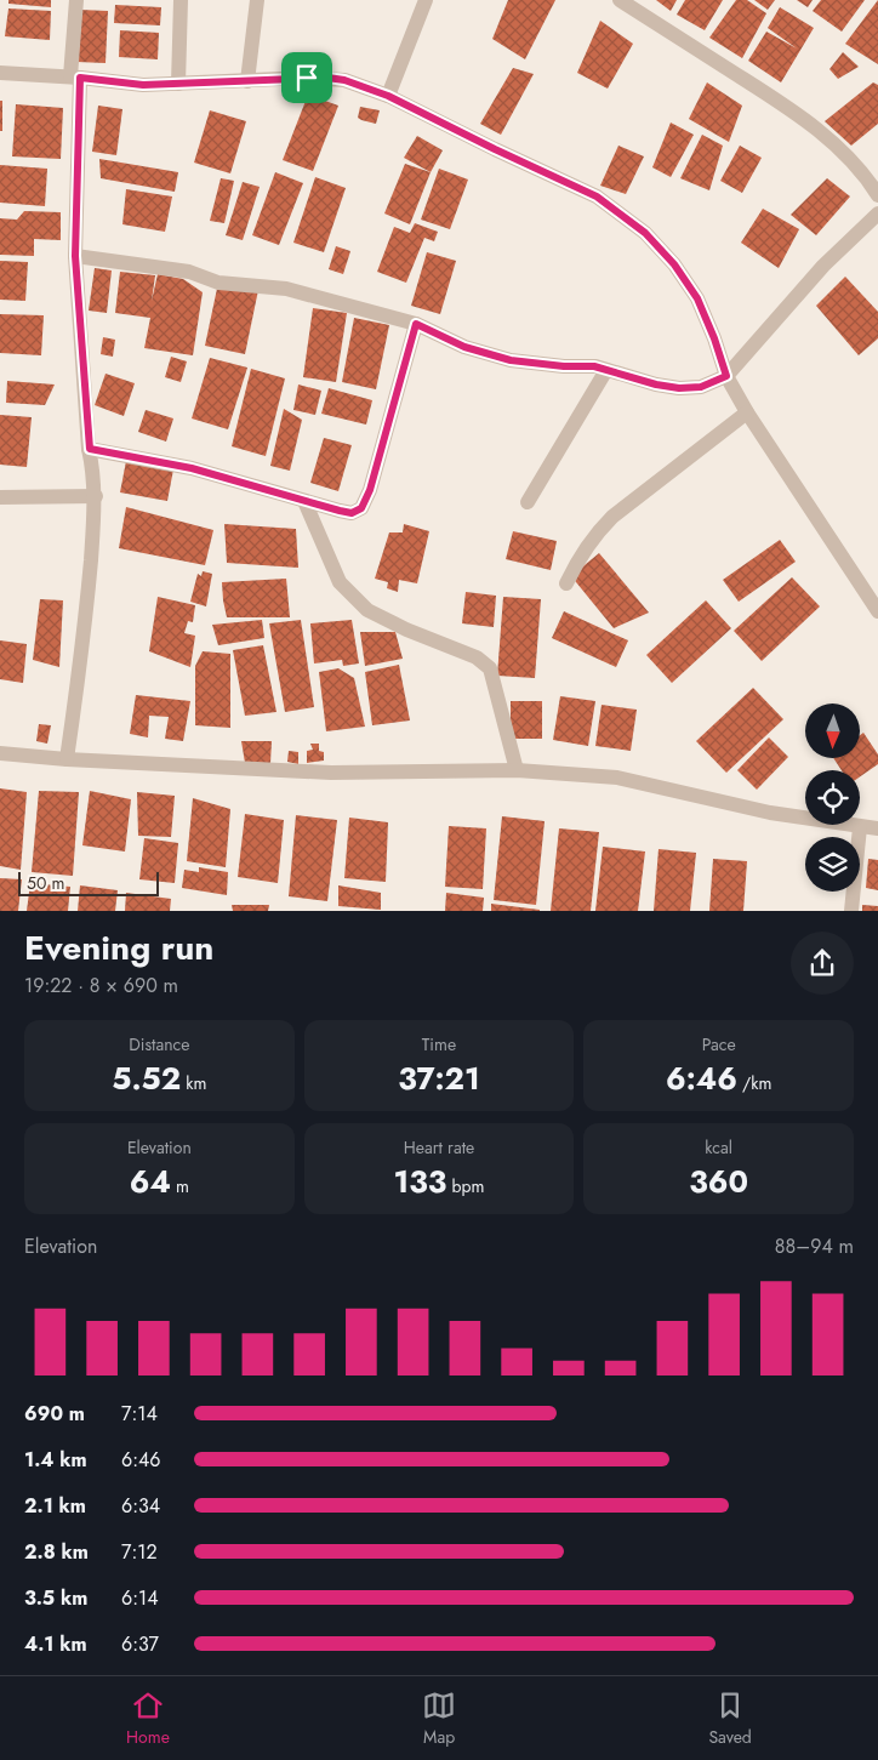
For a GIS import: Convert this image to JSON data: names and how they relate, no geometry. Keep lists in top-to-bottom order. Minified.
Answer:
{"scale_bar":"50 m","north":"bottom","page":{"scale":"50 m","heading":["Evening run","19:22 · 8 × 690 m"],"stats":[["Distance","5.52 km"],["Time","37:21"],["Pace","6:46 /km"],["Elevation","64 m"],["Heart rate","133 bpm"],["kcal","360"]],"chart":["Elevation","88–94 m"],"list":[{"name":"690 m","note":"7:14"},{"name":"1.4 km","note":"6:46"},{"name":"2.1 km","note":"6:34"},{"name":"2.8 km","note":"7:12"},{"name":"3.5 km","note":"6:14"},{"name":"4.1 km","note":"6:37"}],"tabs":["Home","Map","Saved"]}}
